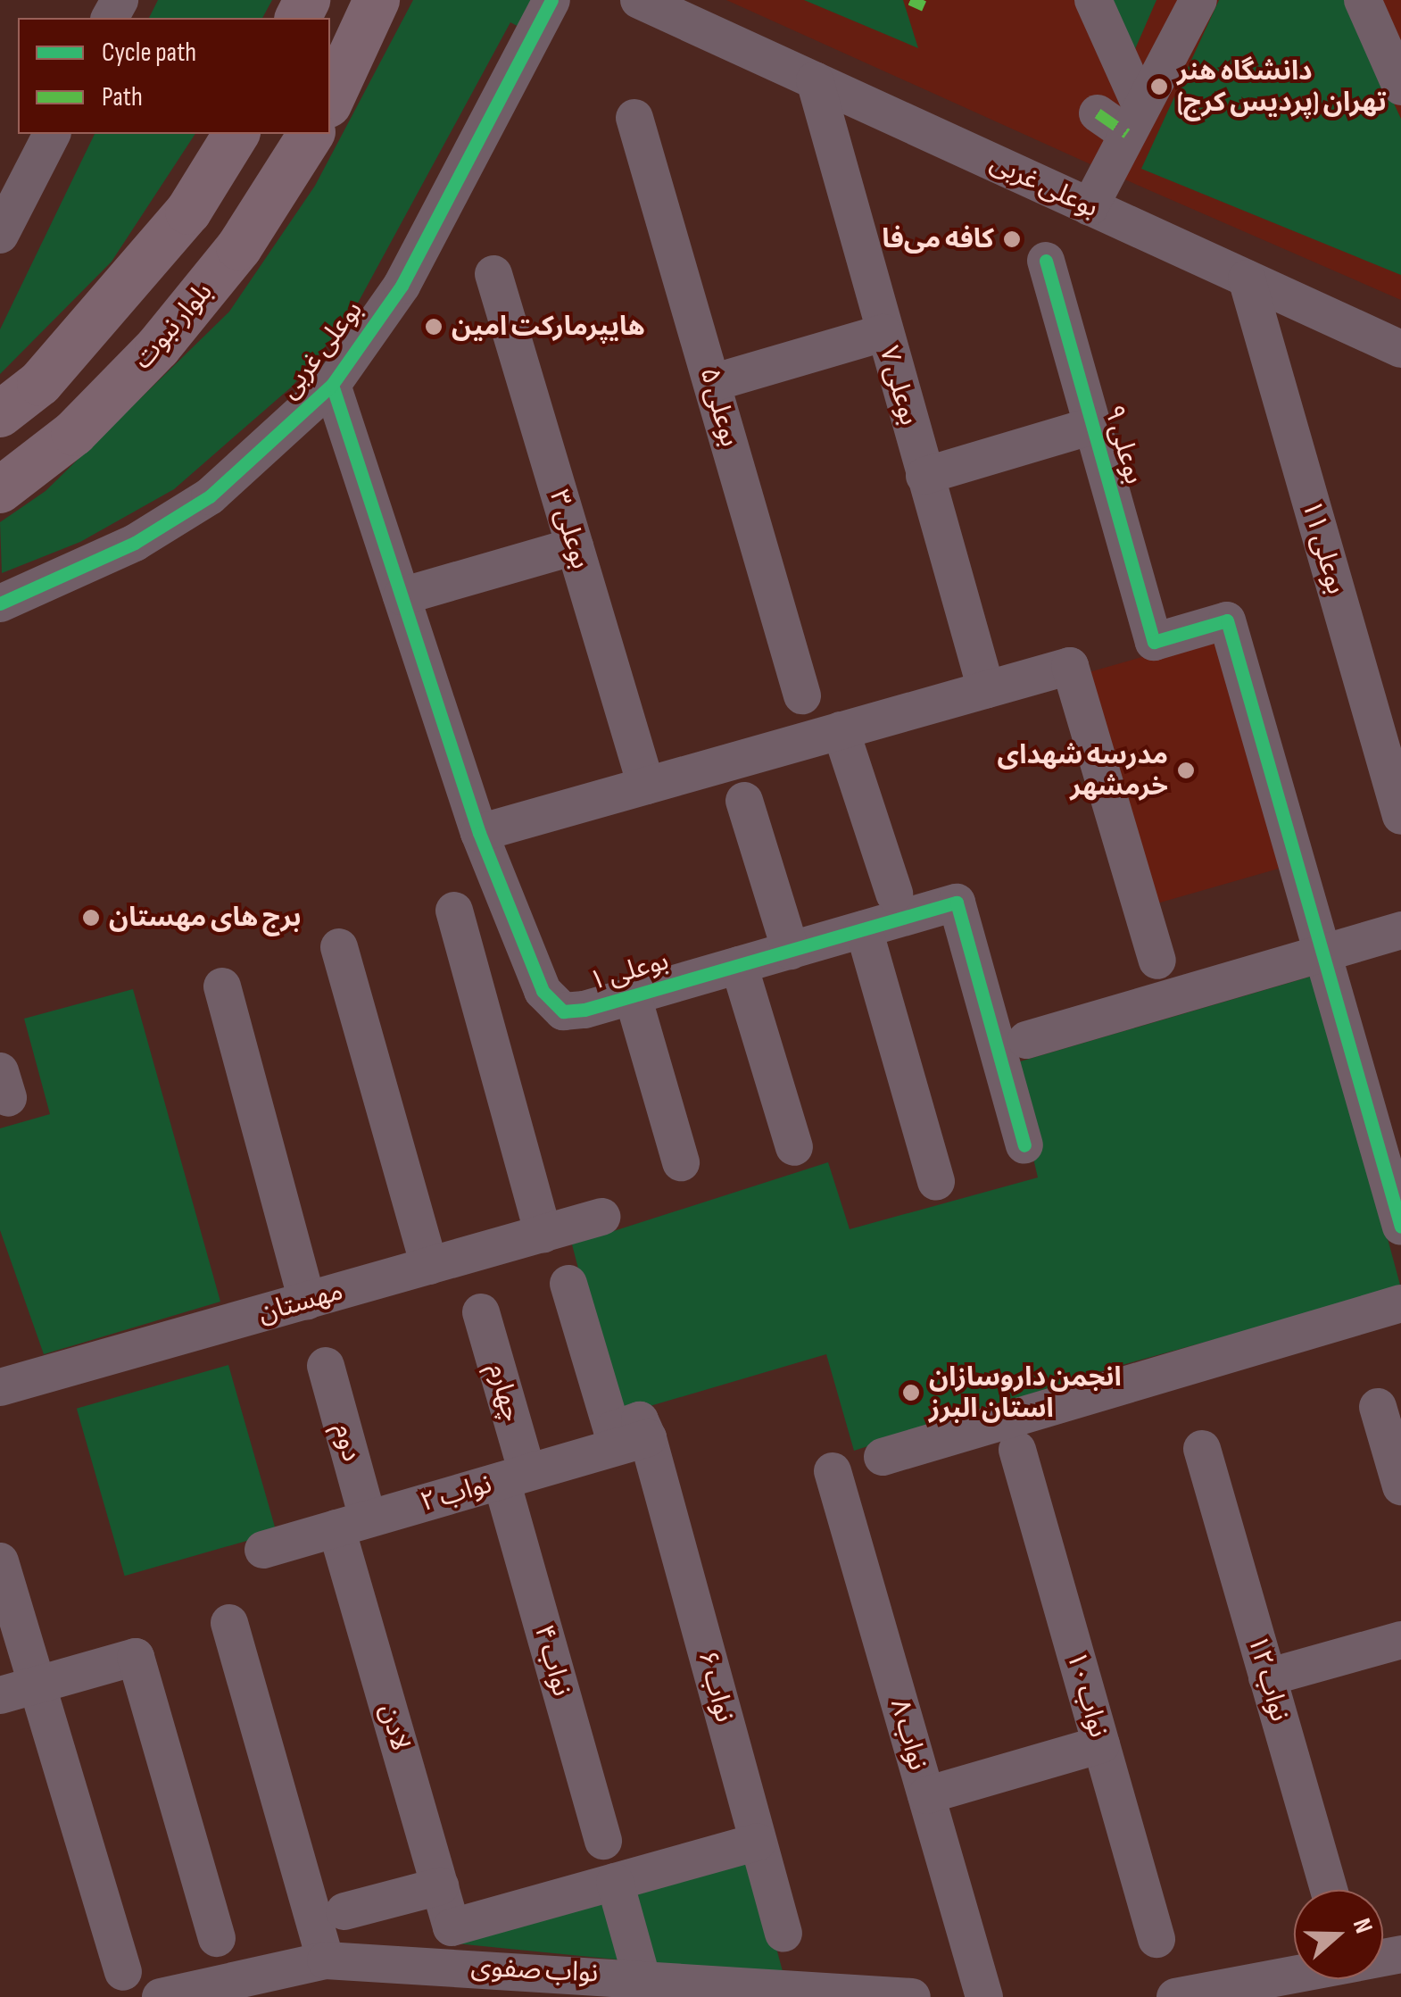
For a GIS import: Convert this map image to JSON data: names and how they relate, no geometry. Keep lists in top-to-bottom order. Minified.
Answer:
{"streets":{"main road":["بلوار نبوت"],"street":["بوعلی غربی","بوعلی ۷","بوعلی ۵","بوعلی ۹","بوعلی ۳","بوعلی ۱۱","بوعلی ۱","مهستان","چهارم","دوم","نواب ۲","نواب ۴","نواب ۱۲","نواب ۶","نواب ۱۰","لادن","نواب ۸","نواب صفوی"]},"crossings":[["بوعلی غربی","بوعلی ۷"],["بوعلی غربی","بوعلی ۱۱"],["بوعلی غربی","بوعلی ۱"],["چهارم","نواب ۲"],["چهارم","نواب ۴"],["دوم","نواب ۲"],["دوم","لادن"],["نواب ۲","نواب ۴"],["نواب ۲","نواب ۶"],["نواب ۲","لادن"]],"places":["دانشگاه هنر تهران (پردیس کرج)","کافه می‌فا","هایپرمارکت امین","مدرسه شهدای خرمشهر","برج های مهستان","انجمن داروسازان استان البرز"],"legend":["Cycle path","Path"],"north":"right"}
